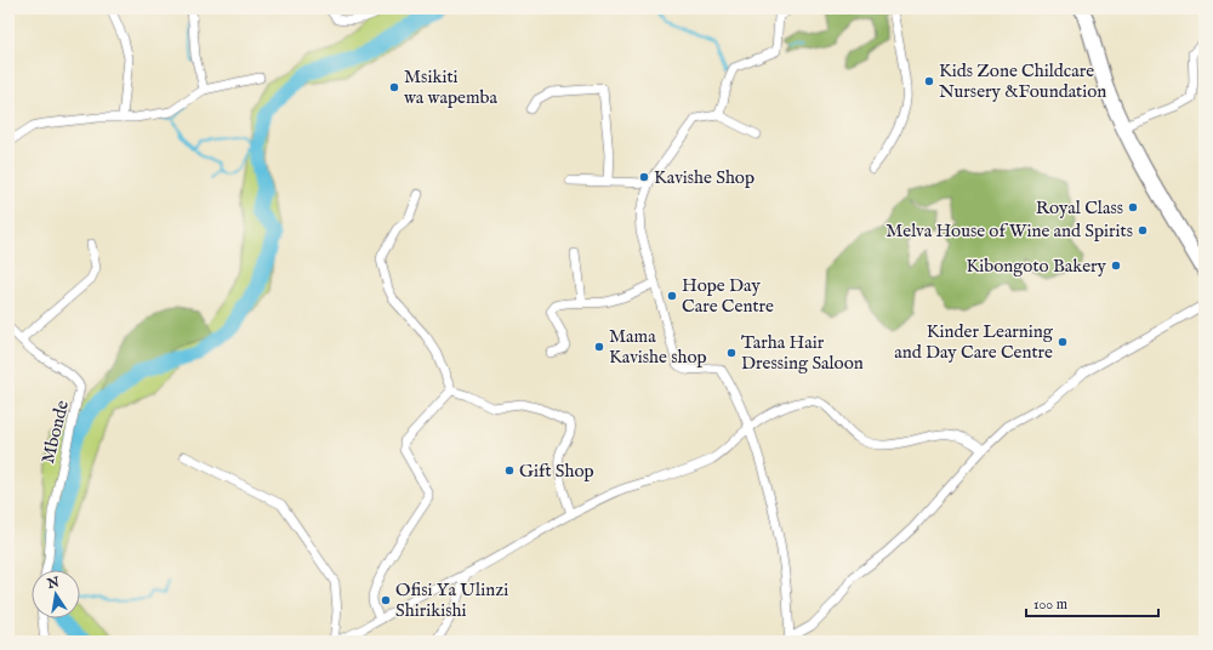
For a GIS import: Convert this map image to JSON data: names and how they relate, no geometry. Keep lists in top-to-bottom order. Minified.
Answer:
{"streets":{"street":["Mbonde"]},"places":["Kids Zone Childcare Nursery &Foundation","Msikiti wa wapemba","Kavishe Shop","Royal Class","Melva House of Wine and Spirits","Kibongoto Bakery","Hope Day Care Centre","Kinder Learning and Day Care Centre","Mama Kavishe shop","Tarha Hair Dressing Saloon","Gift Shop","Ofisi Ya Ulinzi Shirikishi"],"scale_bar":"100 m","north":"top"}
